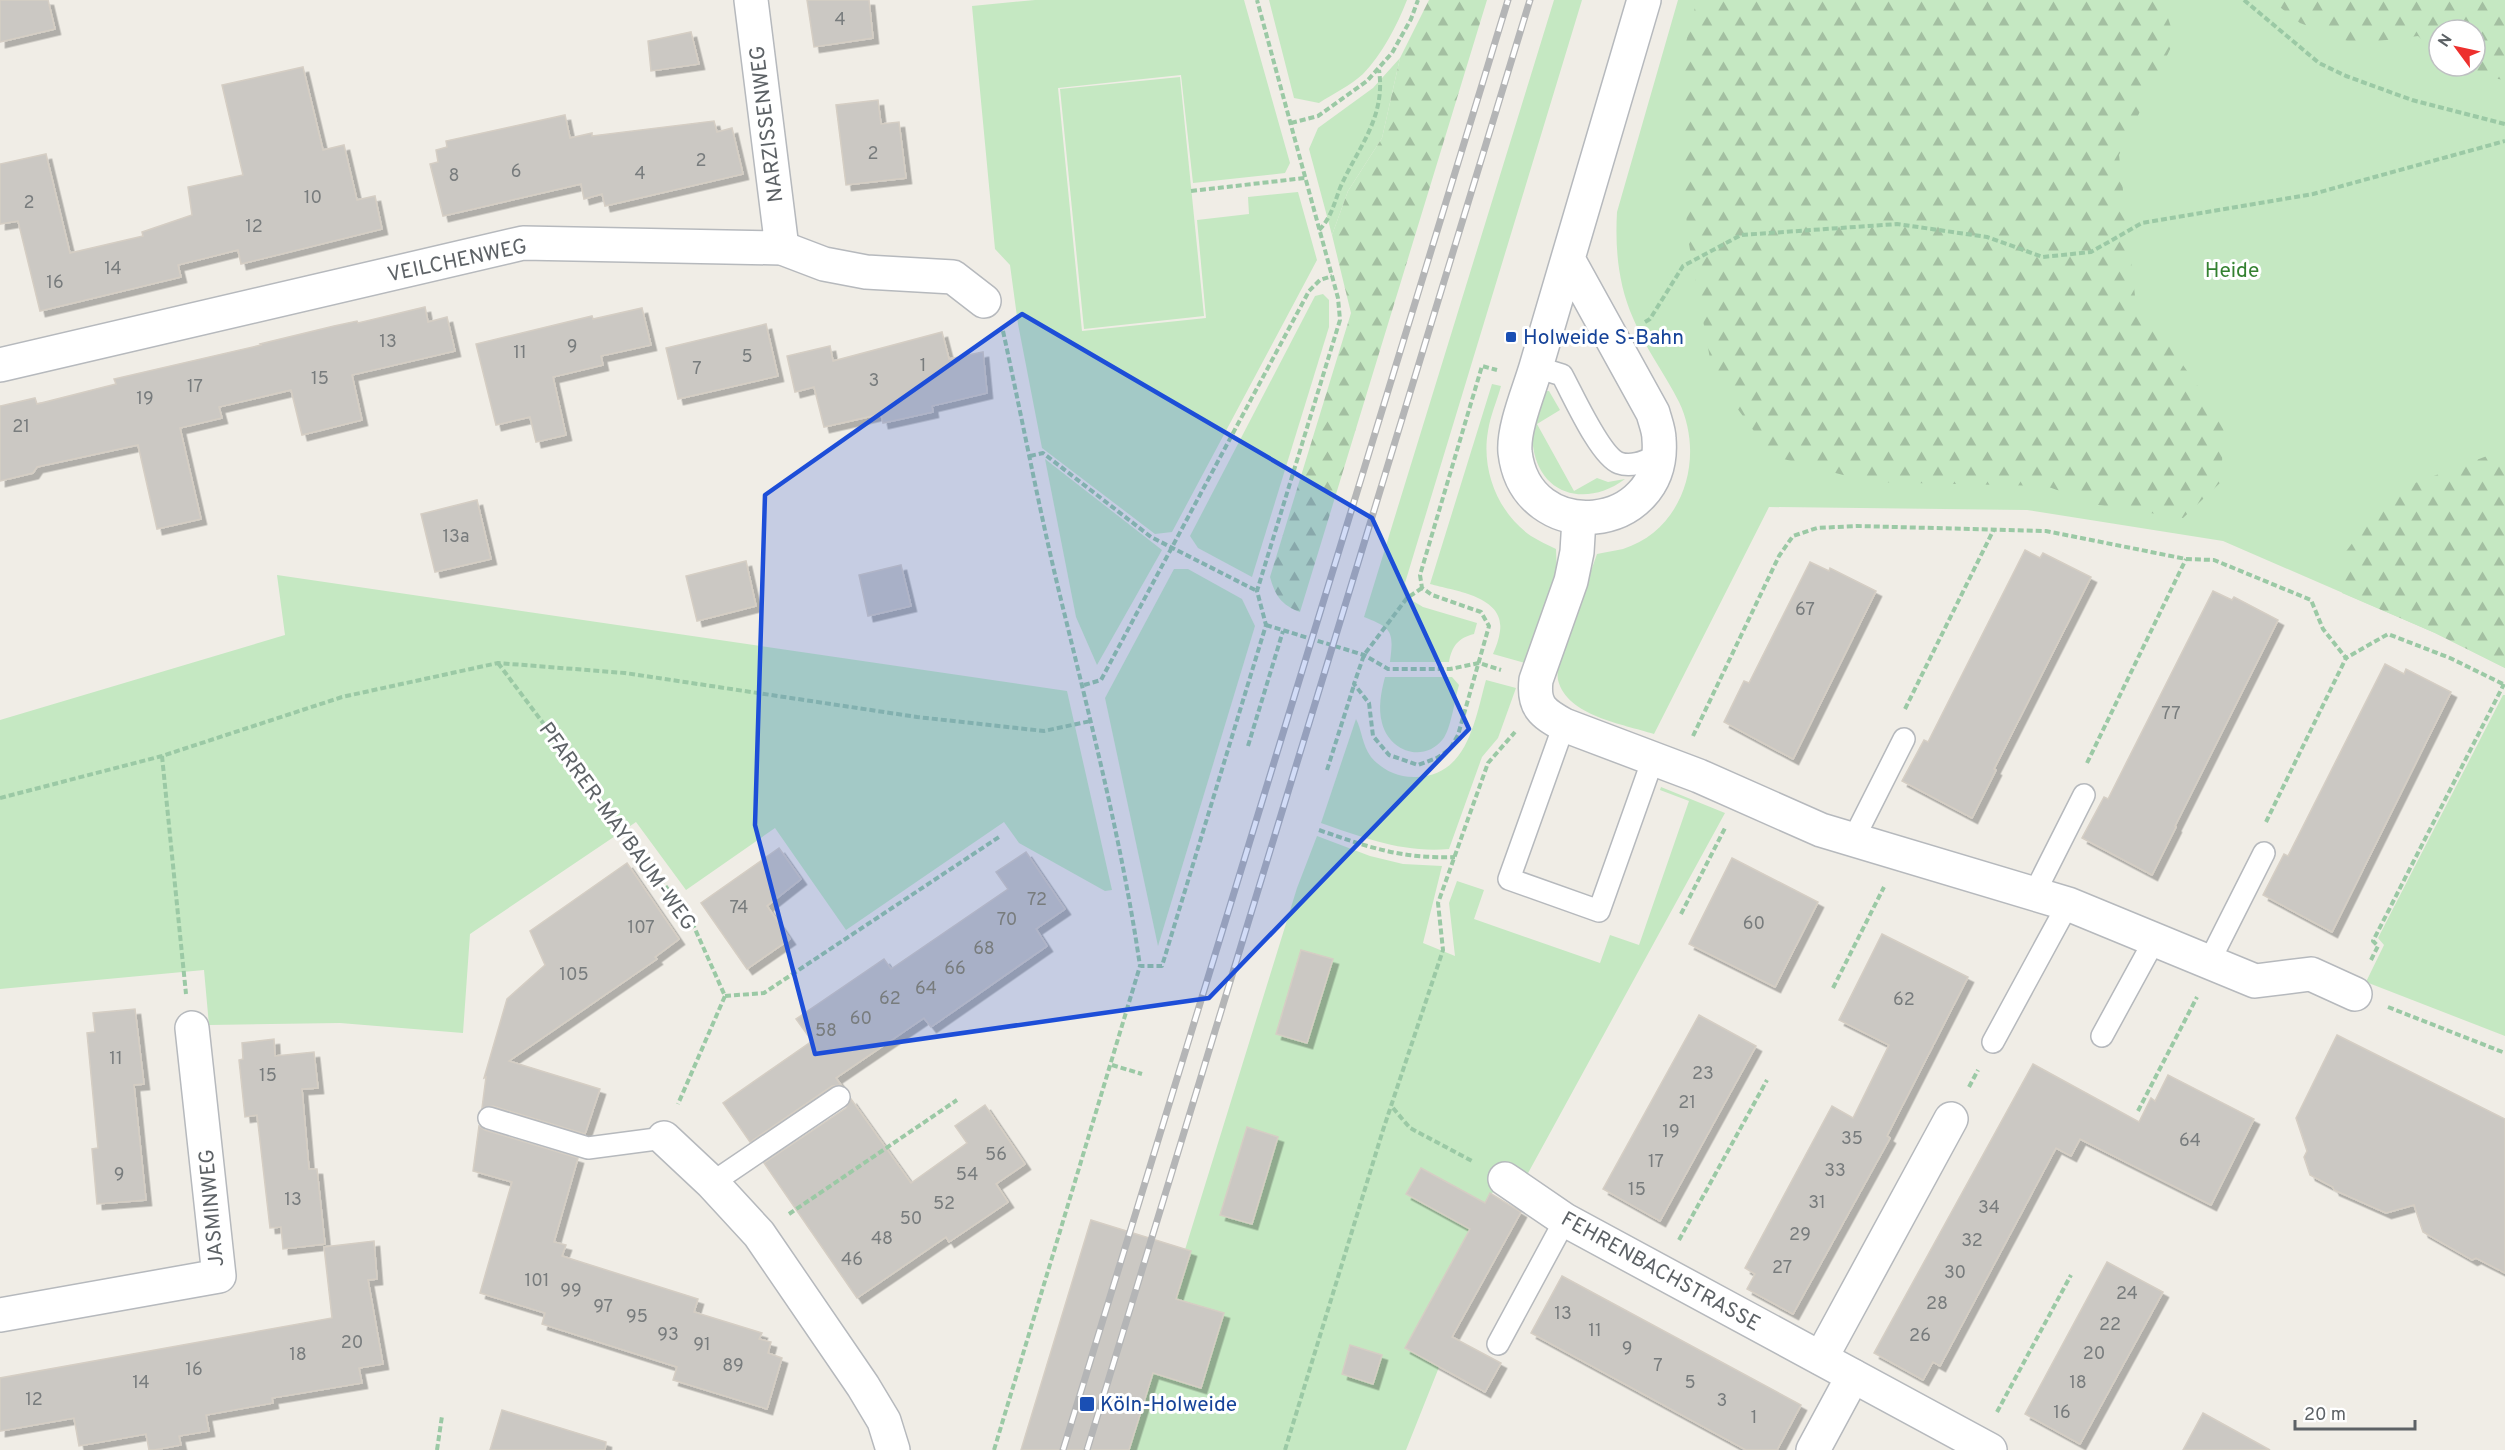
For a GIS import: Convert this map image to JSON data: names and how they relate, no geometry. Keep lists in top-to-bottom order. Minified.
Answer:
{"streets":{"street":["NARZISSENWEG","VEILCHENWEG","JASMINWEG","FEHRENBACHSTRASSE"],"path":["PFARRER-MAYBAUM-WEG"]},"crossings":[["NARZISSENWEG","VEILCHENWEG"]],"parks":["Heide"],"places":{"transit":["Holweide S-Bahn","Köln-Holweide"]},"house_numbers":["4","2","2","6","4","8","10","2","12","14","16","13","9","11","5","1","7","15","3","17","19","21","13a","67","77","72","74","70","60","107","68","66","105","64","62","62","60","58","11","23","15","21","19","35","64","56","17","33","9","54","15","13","31","52","34","50","29","48","32","46","27","30","101","99","24","28","97","13","95","22","11","93","26","20","91","9","20","18","89","7","16","14","5","18","12","3","16","1"],"scale_bar":"20 m","north":"top left"}
